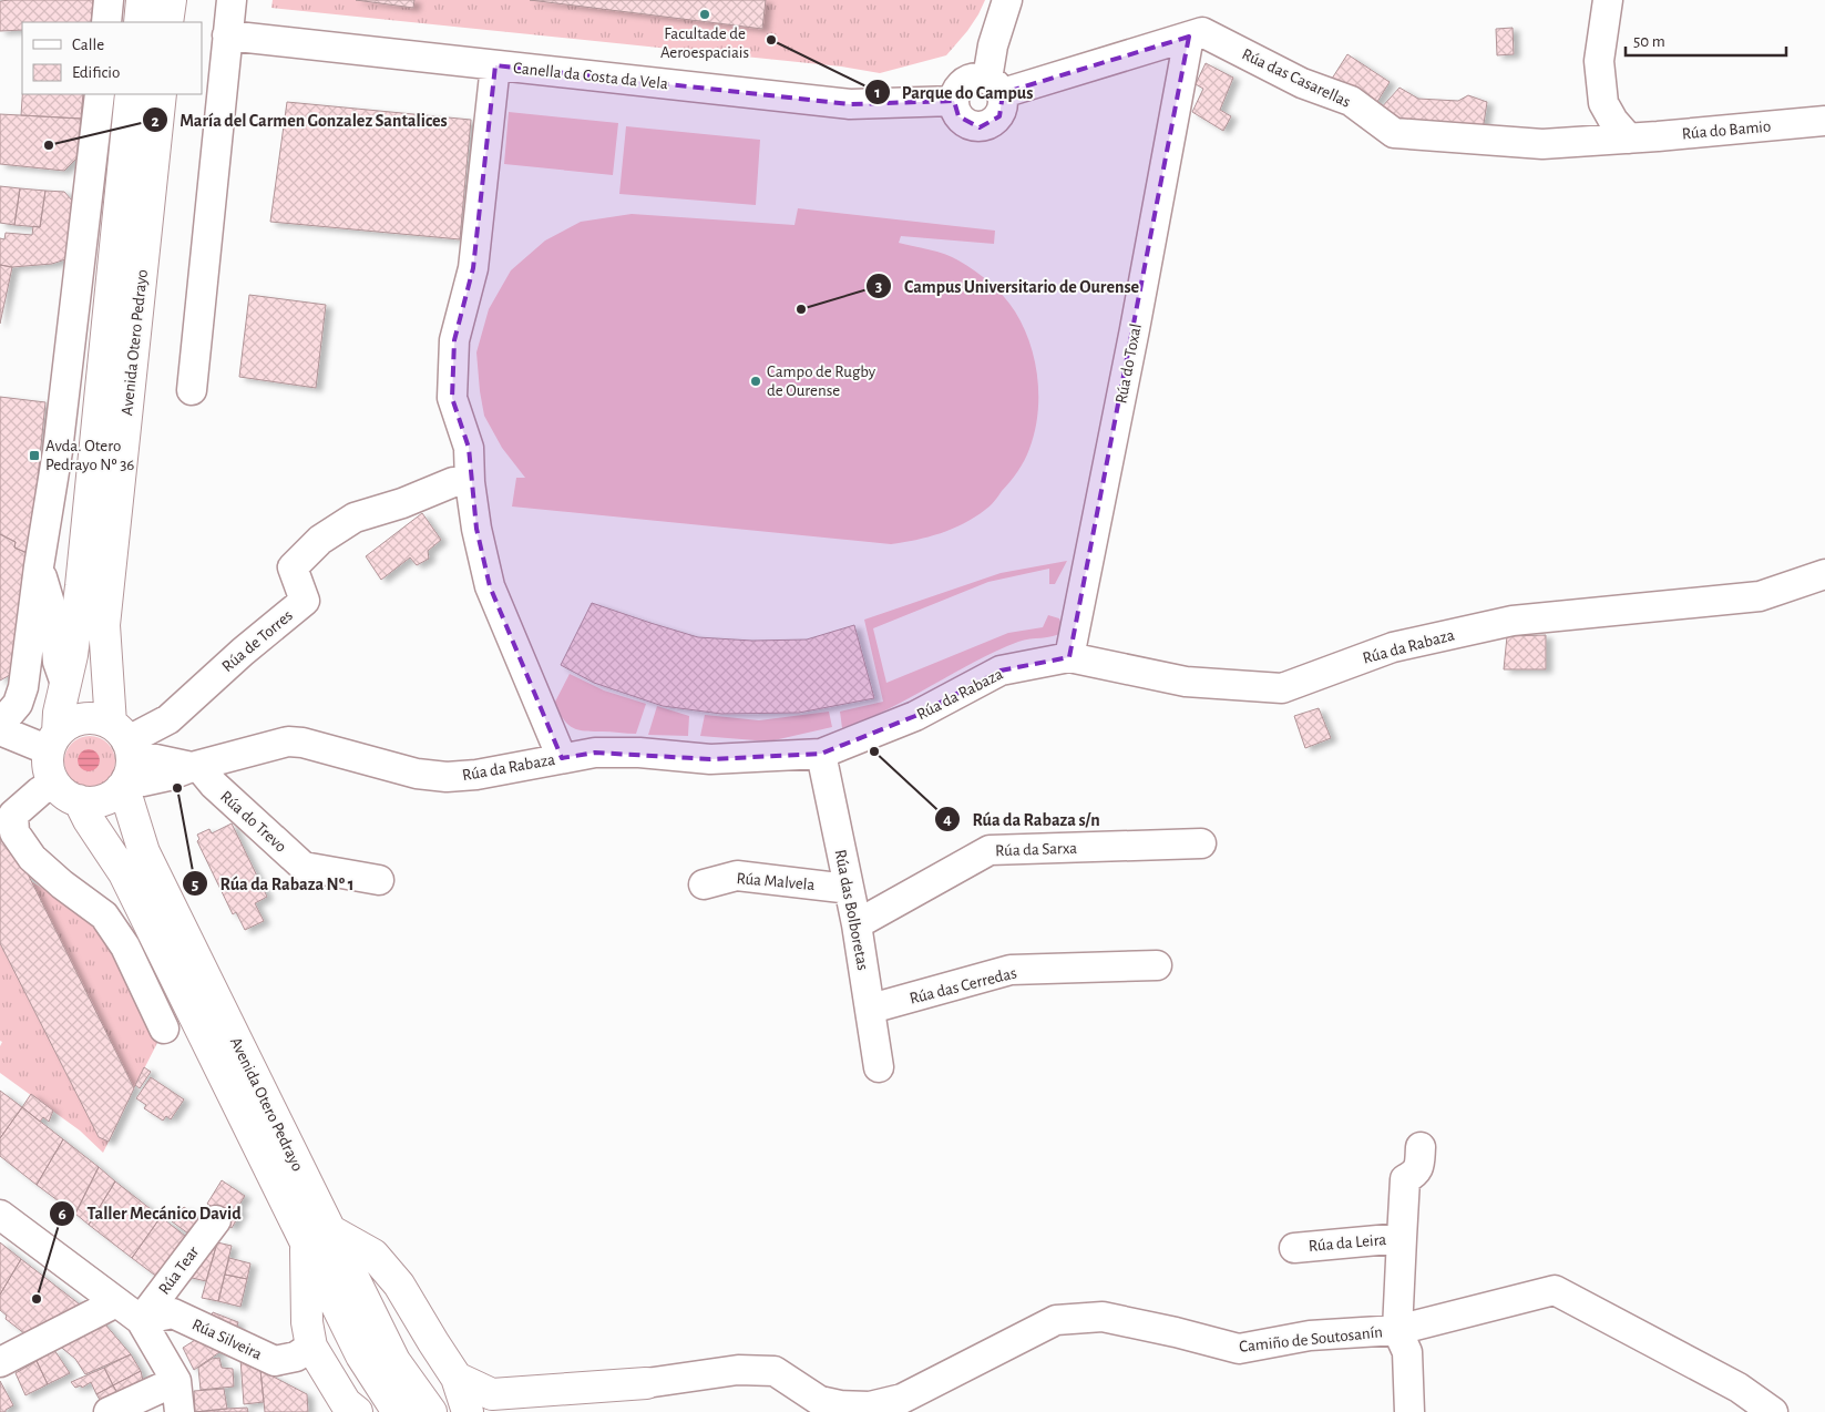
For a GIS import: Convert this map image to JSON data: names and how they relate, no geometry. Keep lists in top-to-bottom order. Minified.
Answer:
{"streets":{"main road":["Avenida Otero Pedrayo"],"street":["Canella da Costa da Vela","Rúa das Casarellas","Rúa do Bamio","Rúa do Toxal","Rúa de Torres","Rúa da Rabaza","Rúa do Trevo","Rúa da Sarxa","Rúa Malvela","Rúa das Bolboretas","Rúa das Cerredas","Rúa da Leira","Rúa Tear","Rúa Silveira","Camiño de Soutosanín"]},"crossings":[["Canella da Costa da Vela","Rúa das Casarellas"],["Rúa das Casarellas","Rúa do Bamio"],["Rúa das Casarellas","Rúa do Toxal"],["Avenida Otero Pedrayo","Rúa de Torres"],["Rúa do Toxal","Rúa da Rabaza"],["Rúa da Rabaza","Rúa do Trevo"],["Rúa da Rabaza","Rúa das Bolboretas"],["Rúa da Sarxa","Rúa das Bolboretas"],["Rúa Malvela","Rúa das Bolboretas"],["Rúa das Bolboretas","Rúa das Cerredas"],["Rúa da Leira","Camiño de Soutosanín"],["Rúa Tear","Rúa Silveira"]],"places":{"other":["Facultade de Aeroespaciais","Parque do Campus","María del Carmen Gonzalez Santalices","Campus Universitario de Ourense","Campo de Rugby de Ourense","Rúa da Rabaza s/n","Rúa da Rabaza Nº 1","Taller Mecánico David"],"transit":["Avda. Otero Pedrayo Nº 36"]},"legend":["Calle","Edificio"],"scale_bar":"50 m"}
